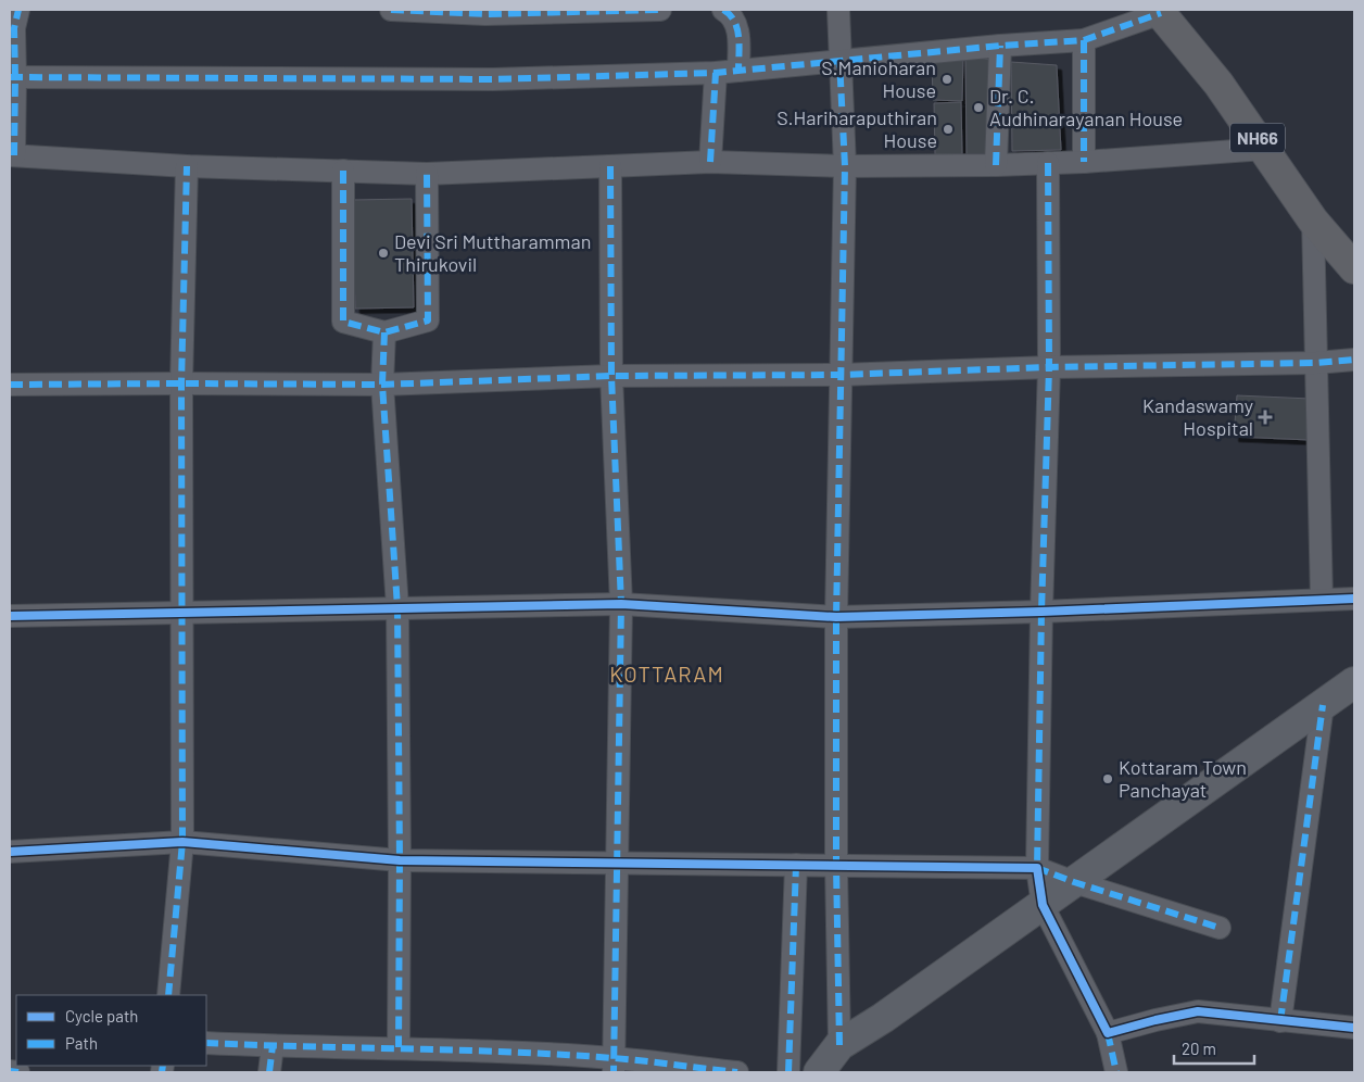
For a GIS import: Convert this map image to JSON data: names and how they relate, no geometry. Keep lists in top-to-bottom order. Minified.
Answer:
{"streets":{"highway":["NH66"]},"districts":["KOTTARAM"],"places":{"other":["S.Manioharan House","Dr. C. Audhinarayanan House","S.Hariharaputhiran House","Devi Sri Muttharamman Thirukovil","Kottaram Town Panchayat"],"health":["Kandaswamy Hospital"]},"legend":["Cycle path","Path"],"scale_bar":"20 m"}
